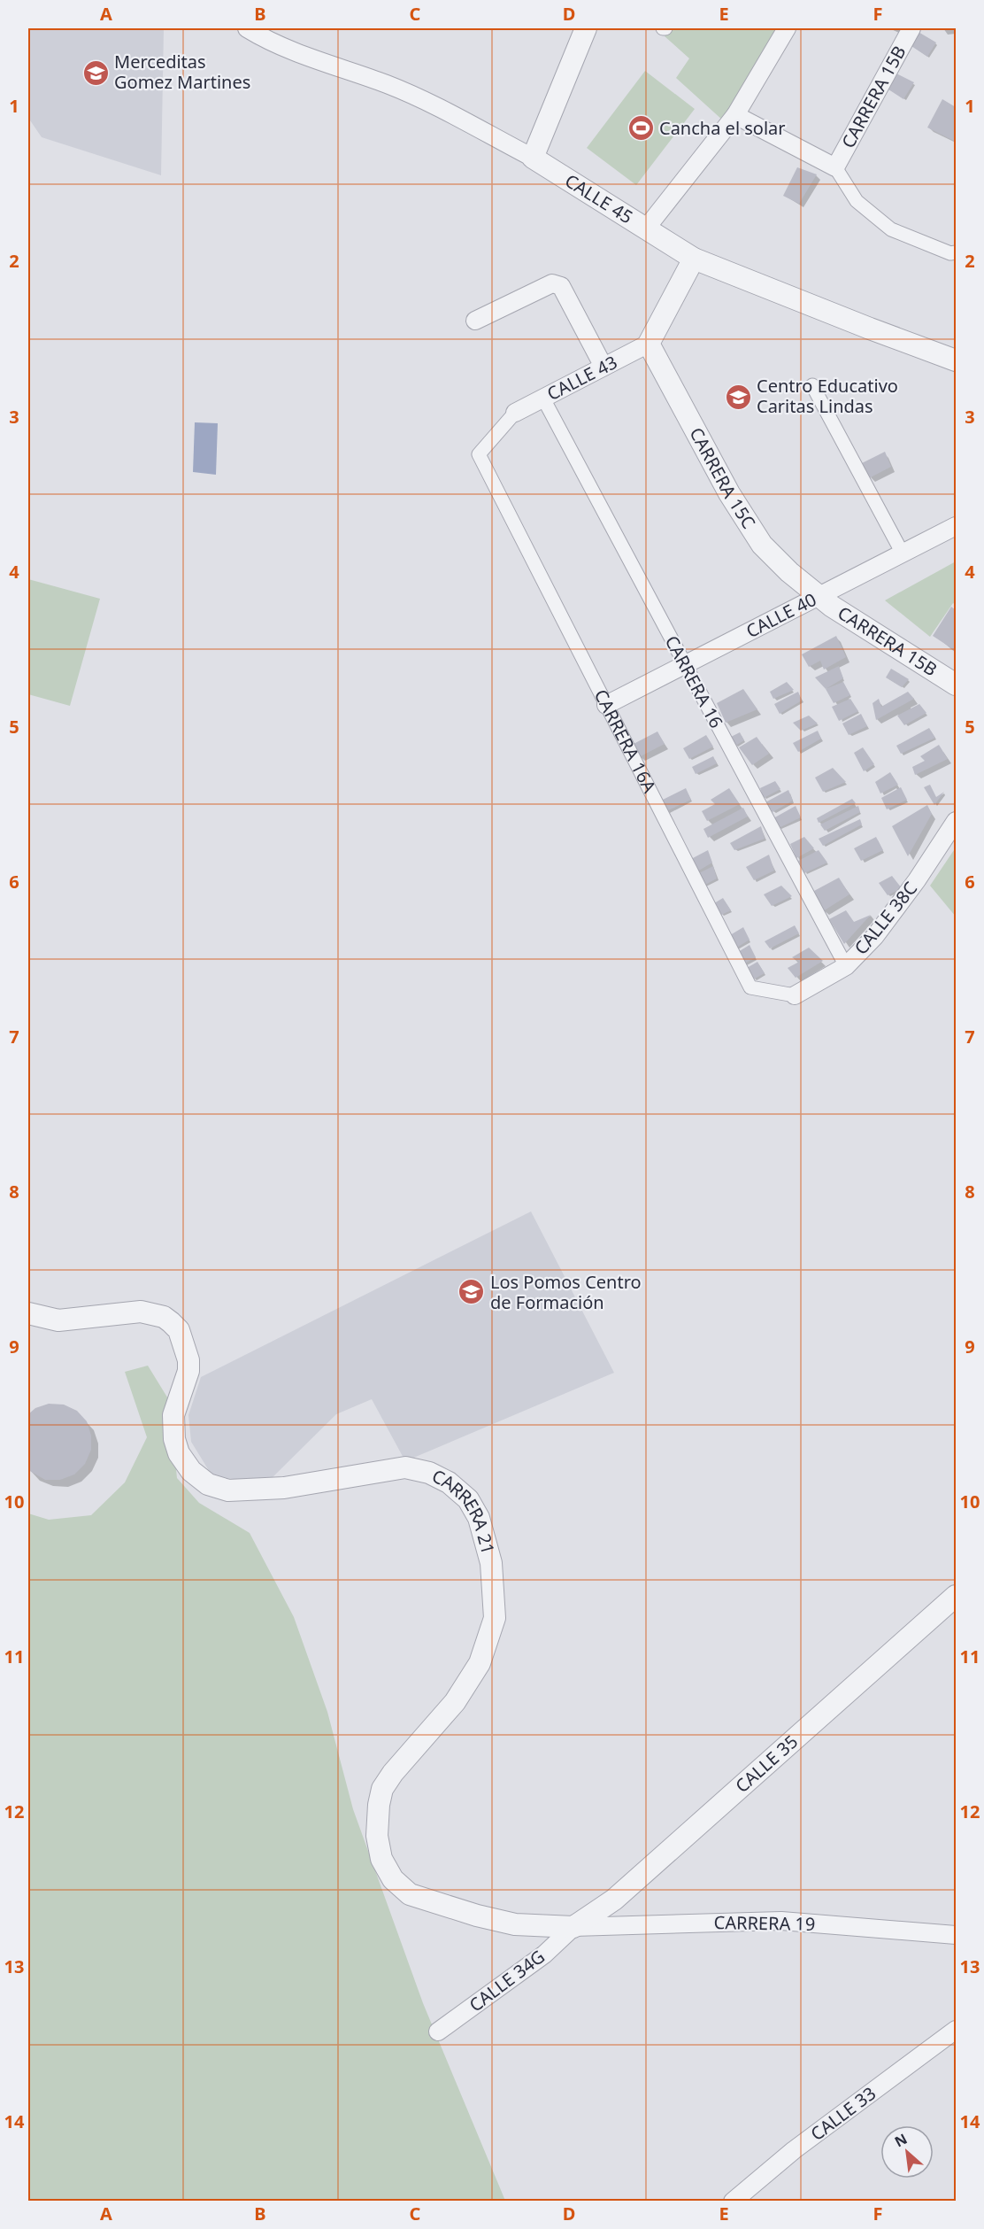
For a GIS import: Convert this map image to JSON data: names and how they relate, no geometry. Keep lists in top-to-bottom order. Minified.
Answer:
{"streets":{"street":["CARRERA 15B","CALLE 45","CALLE 43","CARRERA 15C","CALLE 40","CARRERA 16","CARRERA 16A","CALLE 38C","CARRERA 21","CALLE 35","CARRERA 19","CALLE 34G","CALLE 33"]},"crossings":[["CARRERA 15B","CARRERA 15C"],["CARRERA 15B","CALLE 40"],["CALLE 43","CARRERA 15C"],["CALLE 43","CARRERA 16"],["CALLE 43","CARRERA 16A"],["CARRERA 15C","CALLE 40"],["CALLE 40","CARRERA 16"],["CALLE 40","CARRERA 16A"],["CARRERA 16","CALLE 38C"],["CARRERA 16A","CALLE 38C"],["CARRERA 21","CALLE 35"],["CARRERA 21","CARRERA 19"],["CARRERA 21","CALLE 34G"],["CALLE 35","CARRERA 19"],["CALLE 35","CALLE 34G"],["CARRERA 19","CALLE 34G"]],"places":{"school or university":["Merceditas Gomez Martines","Centro Educativo Caritas Lindas","Los Pomos Centro de Formación"],"sports":["Cancha el solar"]},"north":"top left","grid":{"columns":["A","B","C","D","E","F"],"rows":["1","2","3","4","5","6","7","8","9","10","11","12","13","14"]}}
